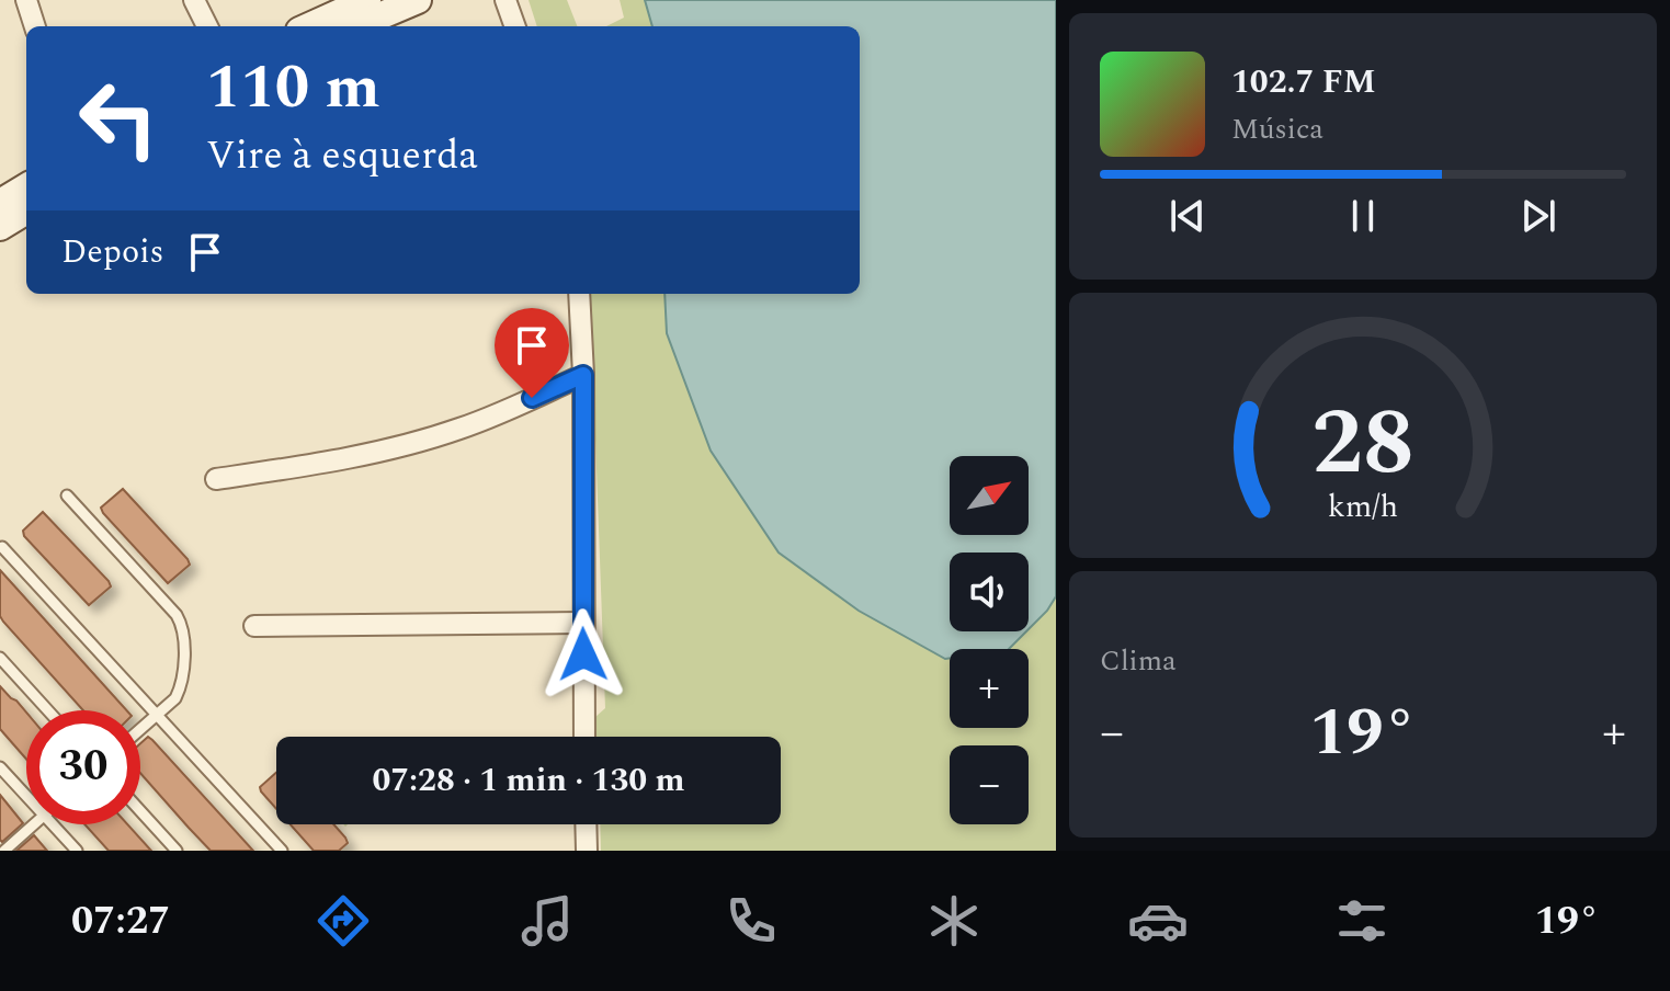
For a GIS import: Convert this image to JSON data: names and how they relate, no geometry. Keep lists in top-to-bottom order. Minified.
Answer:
{"north":"top right","page":{"turn":["110 m","Vire à esquerda"],"song":["102.7 FM","Música"],"then":"Depois","map_buttons":["+","−"],"tile":"Clima","heat":["−","19°","+"],"limit":"30","trip":"07:28 · 1 min · 130 m","tabs":["07:27","19°"],"gauge":["28","km/h"]}}
